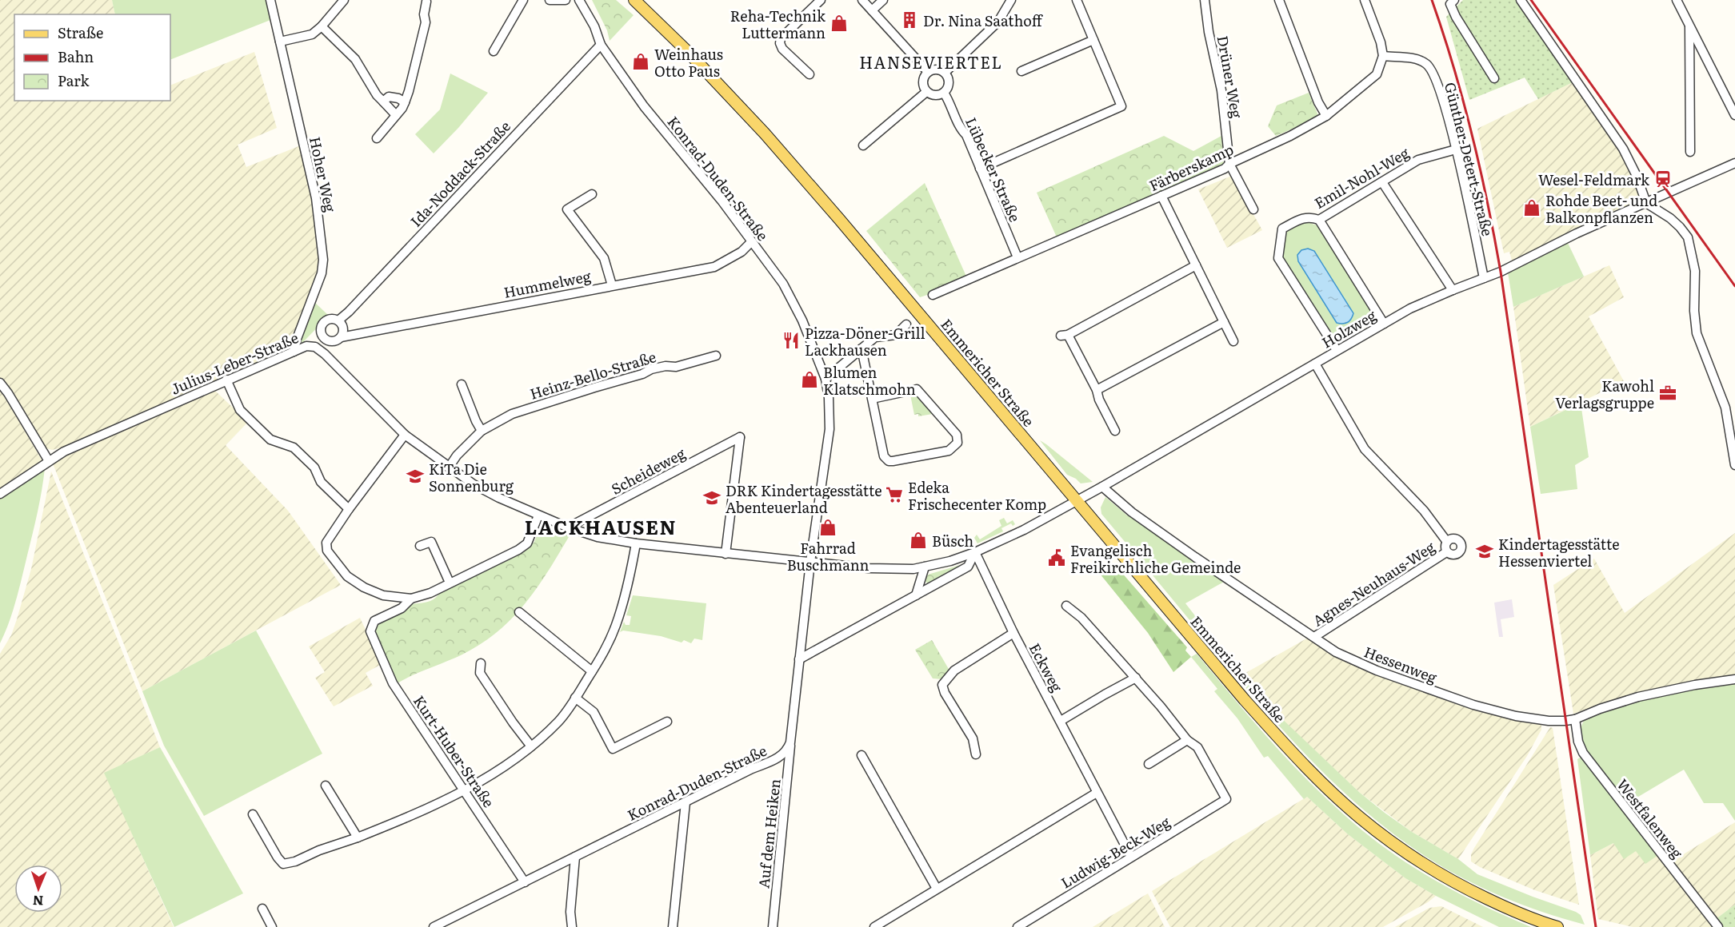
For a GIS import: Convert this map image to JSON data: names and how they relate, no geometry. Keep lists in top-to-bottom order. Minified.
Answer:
{"streets":{"main road":["Emmericher Straße"],"street":["Drüner Weg","Günther-Detert-Straße","Färberskamp","Lübecker Straße","Ida-Noddack-Straße","Hoher Weg","Emil-Nohl-Weg","Konrad-Duden-Straße","Hummelweg","Holzweg","Julius-Leber-Straße","Heinz-Bello-Straße","Scheideweg","Agnes-Neuhaus-Weg","Hessenweg","Eckweg","Kurt-Huber-Straße","Westfalenweg","Auf dem Heiken","Ludwig-Beck-Weg"]},"crossings":[["Drüner Weg","Färberskamp"],["Günther-Detert-Straße","Färberskamp"],["Günther-Detert-Straße","Emil-Nohl-Weg"],["Günther-Detert-Straße","Holzweg"],["Färberskamp","Lübecker Straße"],["Ida-Noddack-Straße","Konrad-Duden-Straße"],["Ida-Noddack-Straße","Hummelweg"],["Hoher Weg","Julius-Leber-Straße"],["Emil-Nohl-Weg","Holzweg"],["Konrad-Duden-Straße","Hummelweg"],["Konrad-Duden-Straße","Julius-Leber-Straße"],["Konrad-Duden-Straße","Kurt-Huber-Straße"],["Konrad-Duden-Straße","Auf dem Heiken"],["Holzweg","Julius-Leber-Straße"],["Holzweg","Emmericher Straße"],["Holzweg","Agnes-Neuhaus-Weg"],["Holzweg","Hessenweg"],["Julius-Leber-Straße","Emmericher Straße"],["Julius-Leber-Straße","Heinz-Bello-Straße"],["Julius-Leber-Straße","Scheideweg"],["Julius-Leber-Straße","Eckweg"],["Agnes-Neuhaus-Weg","Hessenweg"],["Hessenweg","Westfalenweg"],["Eckweg","Ludwig-Beck-Weg"]],"districts":["HANSEVIERTEL","LACKHAUSEN"],"places":{"building":["Dr. Nina Saathoff"],"shop":["Reha-Technik Luttermann","Weinhaus Otto Paus","Rohde Beet- und Balkonpflanzen","Blumen Klatschmohn","Fahrrad Buschmann","Büsch"],"station":["Wesel-Feldmark"],"restaurant":["Pizza-Döner-Grill Lackhausen"],"office":["Kawohl Verlagsgruppe"],"school or university":["KiTa Die Sonnenburg","DRK Kindertagesstätte Abenteuerland","Kindertagesstätte Hessenviertel"],"supermarket":["Edeka Frischecenter Komp"],"public building":["Evangelisch Freikirchliche Gemeinde"]},"legend":["Straße","Bahn","Park"],"north":"bottom"}
